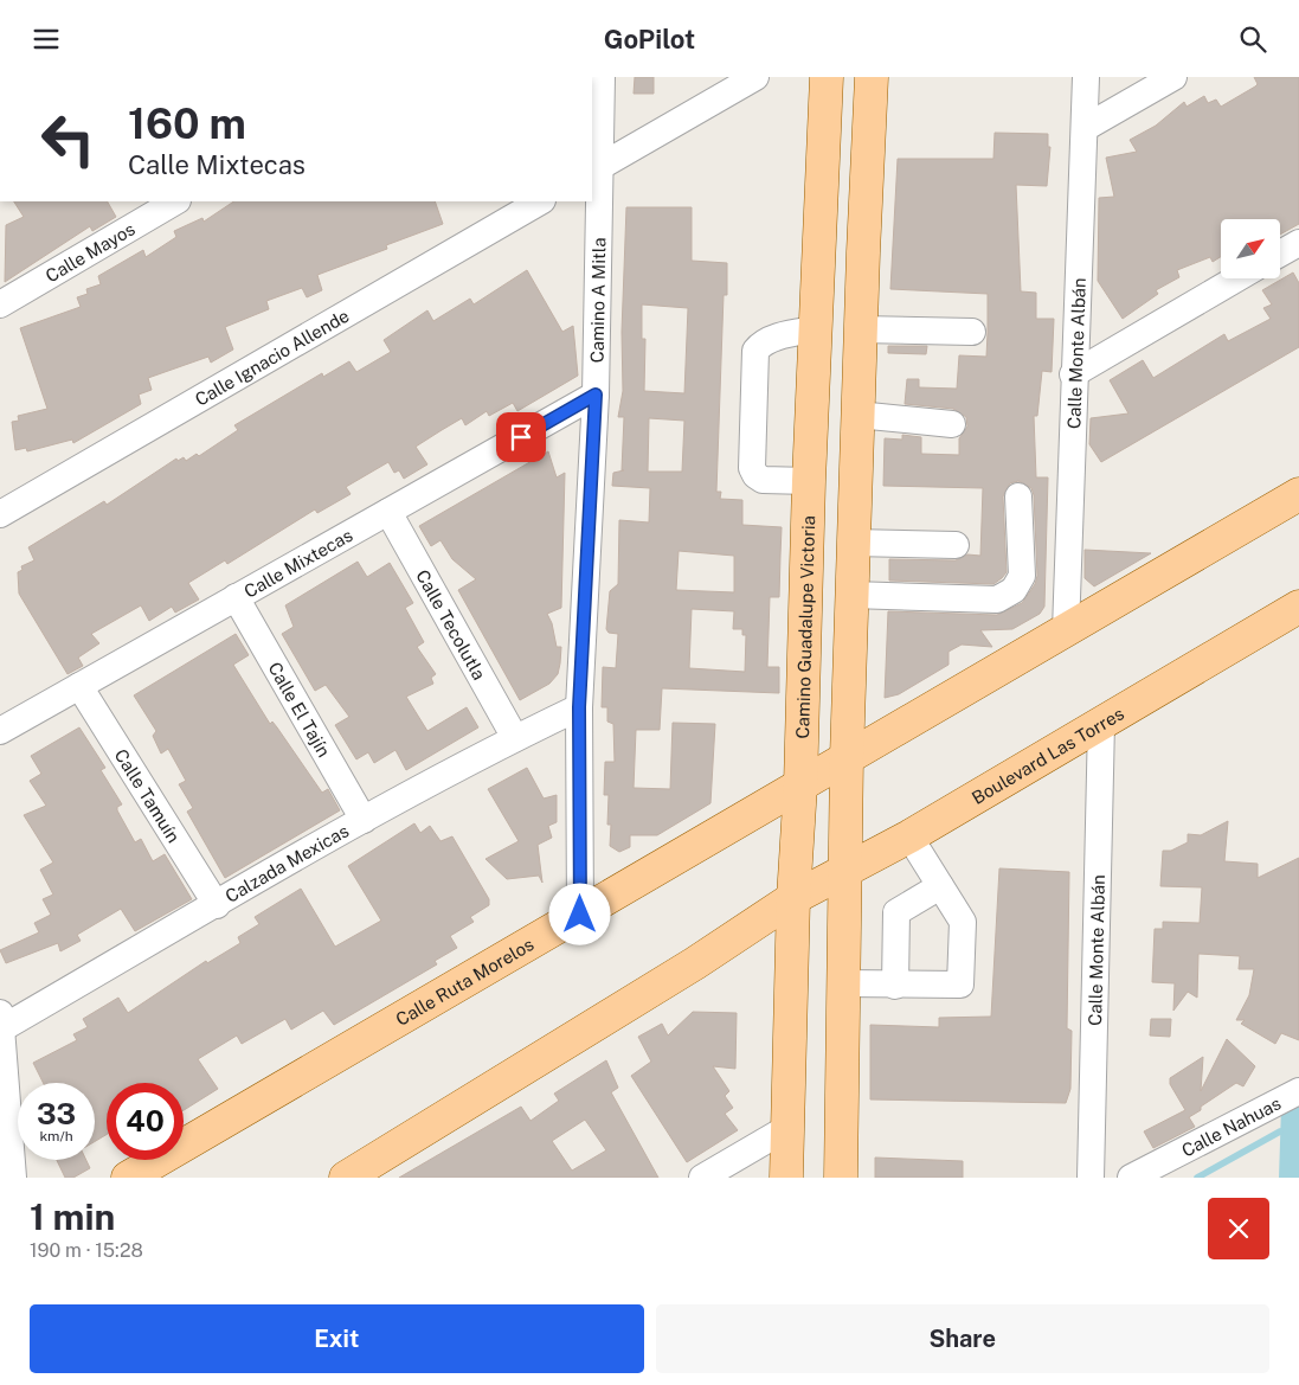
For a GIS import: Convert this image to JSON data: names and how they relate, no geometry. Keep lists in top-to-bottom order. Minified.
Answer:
{"streets":{"main road":["Camino Guadalupe Victoria","Boulevard Las Torres","Calle Ruta Morelos"],"street":["Calle Mayos","Camino A Mitla","Calle Monte Albán","Calle Ignacio Allende","Calle Mixtecas","Calle Tecolutla","Calle El Tajín","Calle Tamuín","Calzada Mexicas","Calle Nahuas"]},"crossings":[["Camino A Mitla","Calle Mixtecas"],["Camino A Mitla","Calzada Mexicas"],["Camino A Mitla","Calle Ruta Morelos"],["Calle Monte Albán","Boulevard Las Torres"],["Calle Mixtecas","Calle Tecolutla"],["Calle Mixtecas","Calle El Tajín"],["Calle Mixtecas","Calle Tamuín"],["Calle Tecolutla","Calzada Mexicas"],["Camino Guadalupe Victoria","Boulevard Las Torres"],["Camino Guadalupe Victoria","Calle Ruta Morelos"],["Calle El Tajín","Calzada Mexicas"],["Calle Tamuín","Calzada Mexicas"]],"north":"top right","page":{"header":"GoPilot","turn":["160 m","Calle Mixtecas"],"speed":"33 km/h","limit":"40","heading":["1 min","190 m · 15:28"],"buttons":["Exit","Share"]}}
